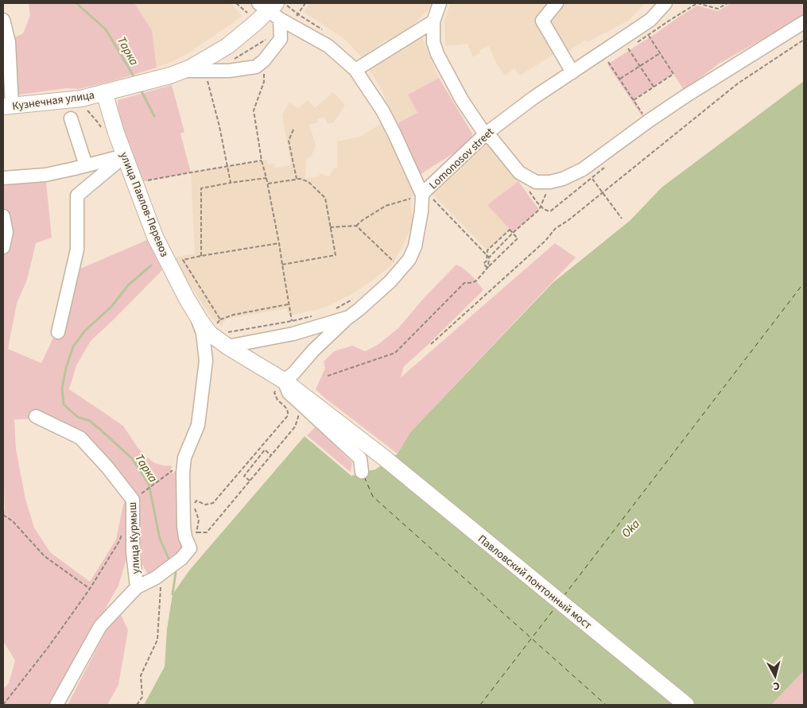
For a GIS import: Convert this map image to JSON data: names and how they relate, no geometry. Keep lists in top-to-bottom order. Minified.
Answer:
{"streets":{"main road":["Кузнечная улица","улица Павлов-Перевоз","Павловский понтонный мост"],"street":["Lomonosov street","улица Курмыш"]},"crossings":[["Кузнечная улица","улица Павлов-Перевоз"],["улица Павлов-Перевоз","Павловский понтонный мост"]],"water":["Тарка","Oka"],"north":"bottom"}
